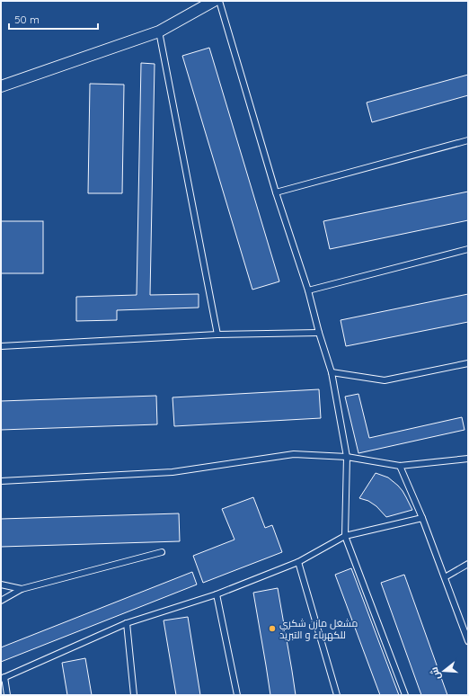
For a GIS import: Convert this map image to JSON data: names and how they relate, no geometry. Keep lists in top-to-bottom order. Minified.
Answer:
{"places":["مشغل مازن شكري للكهرباء و التبريد"],"scale_bar":"50 m","north":"left"}
